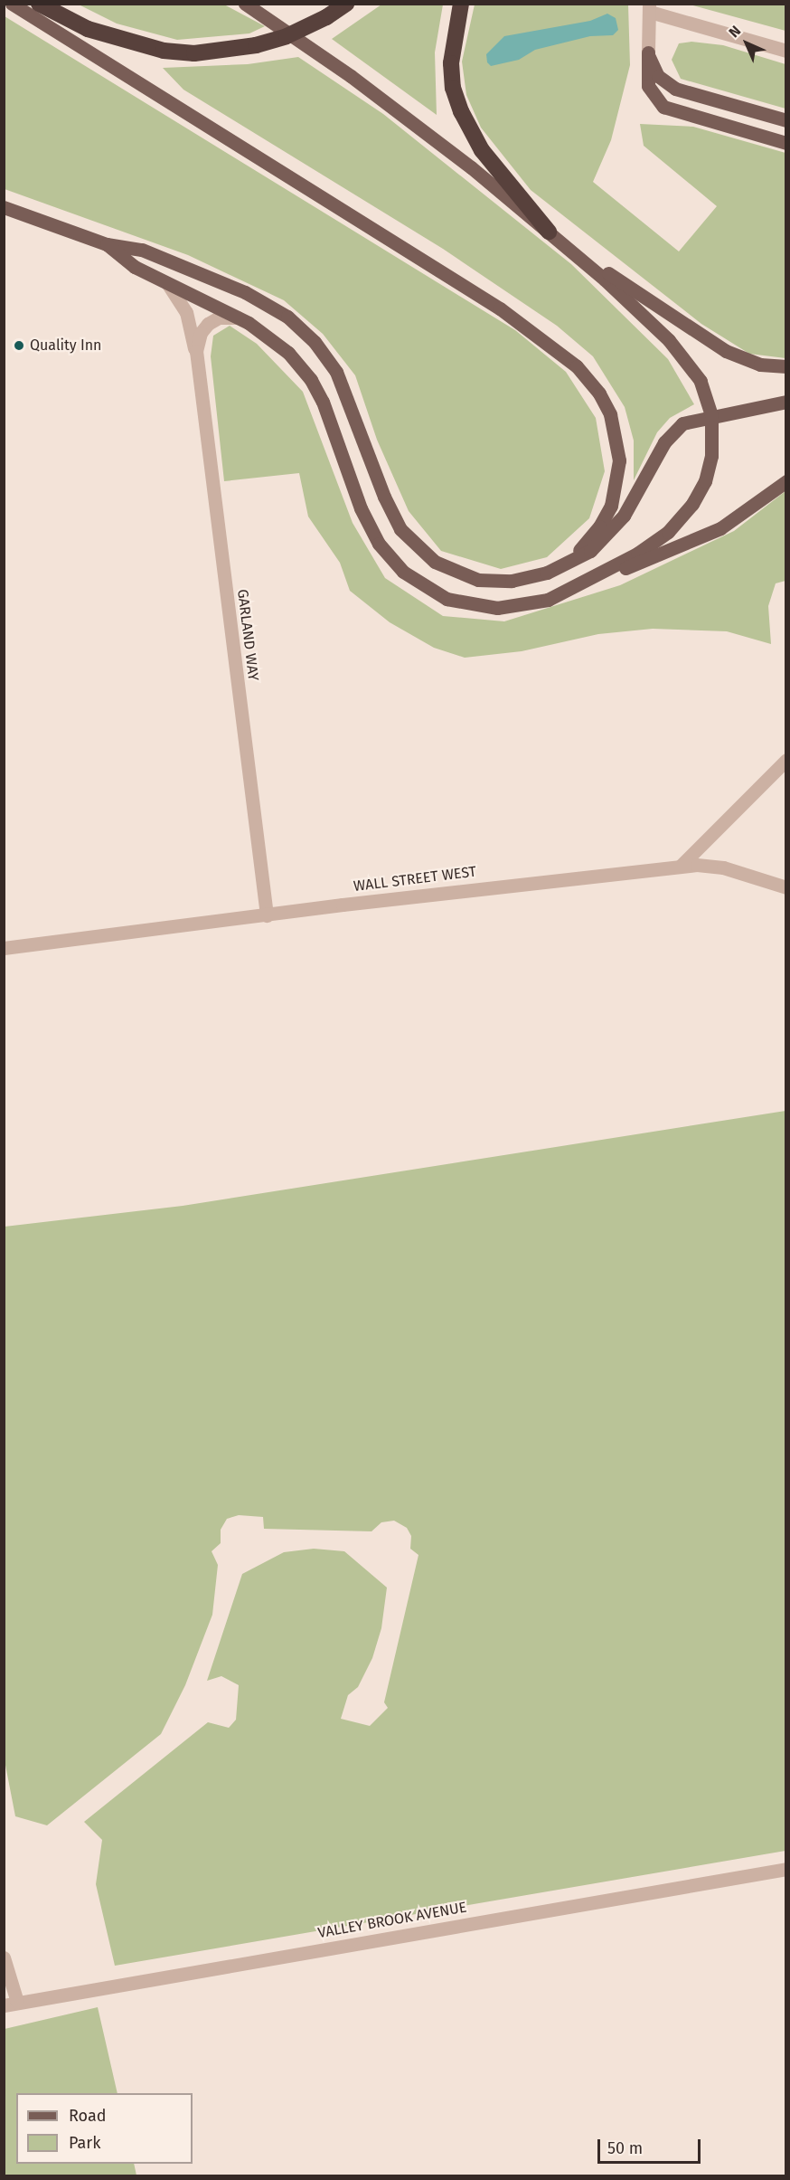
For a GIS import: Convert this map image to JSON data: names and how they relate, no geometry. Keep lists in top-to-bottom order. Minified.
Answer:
{"streets":{"street":["GARLAND WAY","WALL STREET WEST","VALLEY BROOK AVENUE"]},"crossings":[["GARLAND WAY","WALL STREET WEST"]],"places":["Quality Inn"],"legend":["Road","Park"],"scale_bar":"50 m","north":"top left"}
